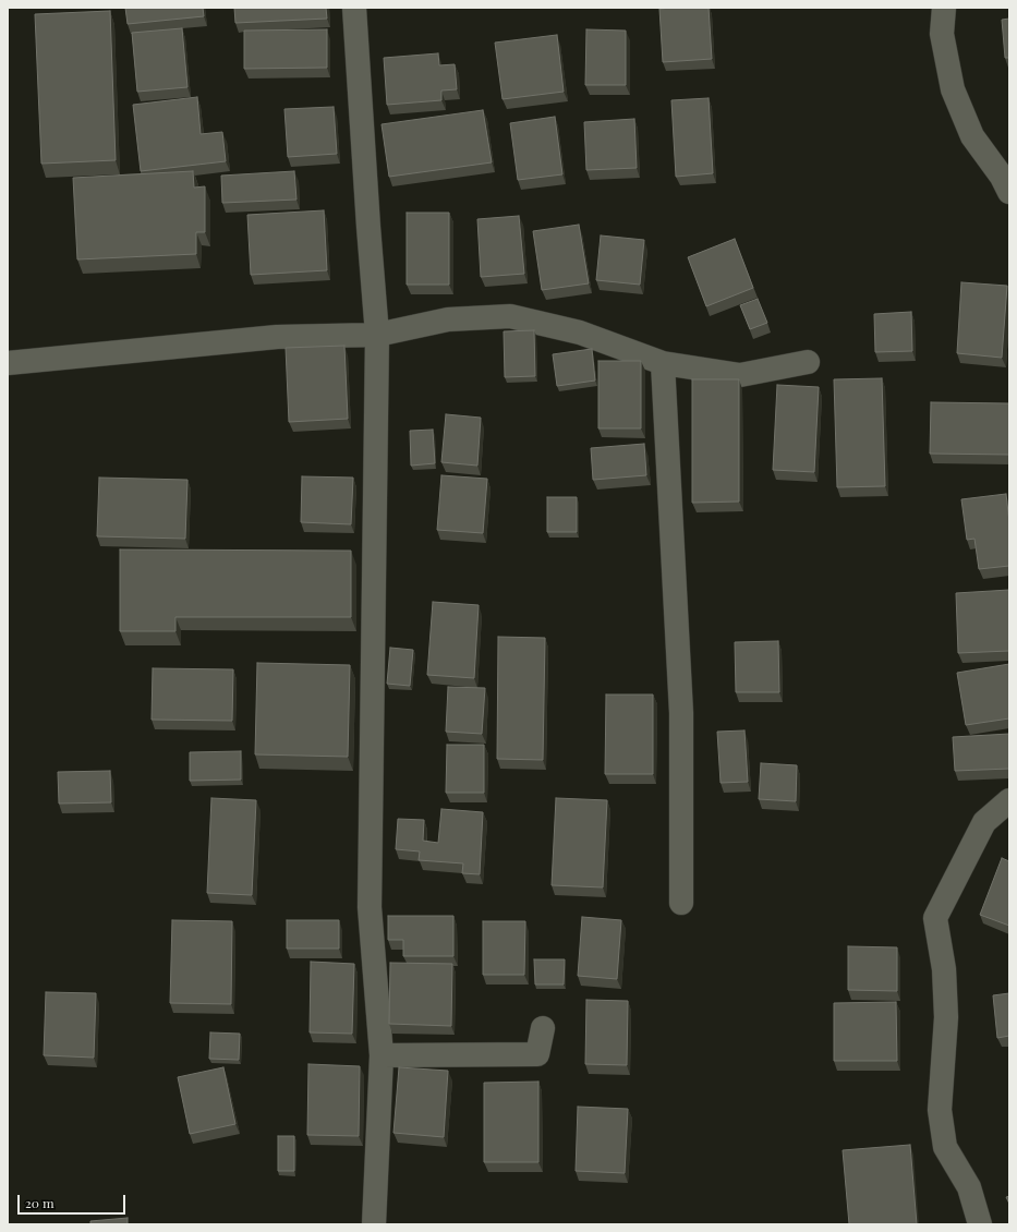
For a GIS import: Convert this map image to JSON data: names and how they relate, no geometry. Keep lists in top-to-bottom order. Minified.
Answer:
{"scale_bar":"20 m"}
